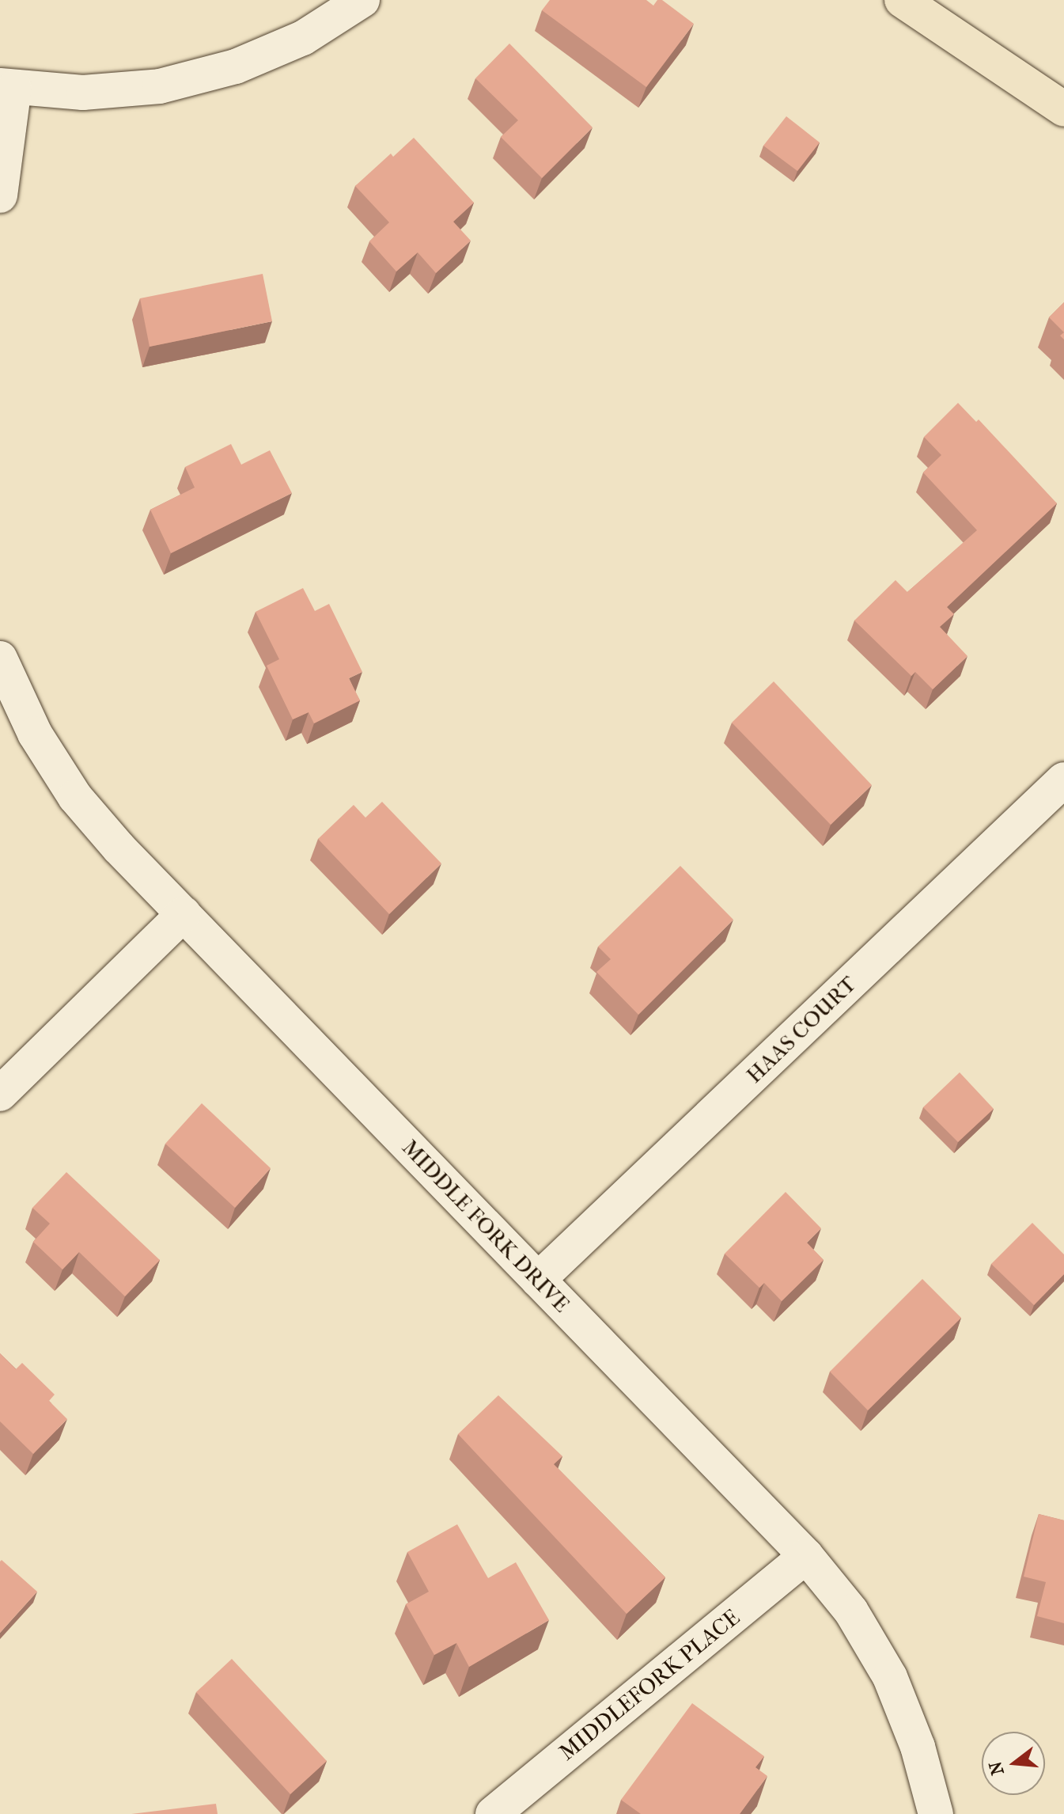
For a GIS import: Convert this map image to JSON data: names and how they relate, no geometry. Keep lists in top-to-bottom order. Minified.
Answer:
{"streets":{"street":["HAAS COURT","MIDDLE FORK DRIVE","MIDDLEFORK PLACE"]},"crossings":[["HAAS COURT","MIDDLE FORK DRIVE"],["MIDDLE FORK DRIVE","MIDDLEFORK PLACE"]],"north":"left"}
